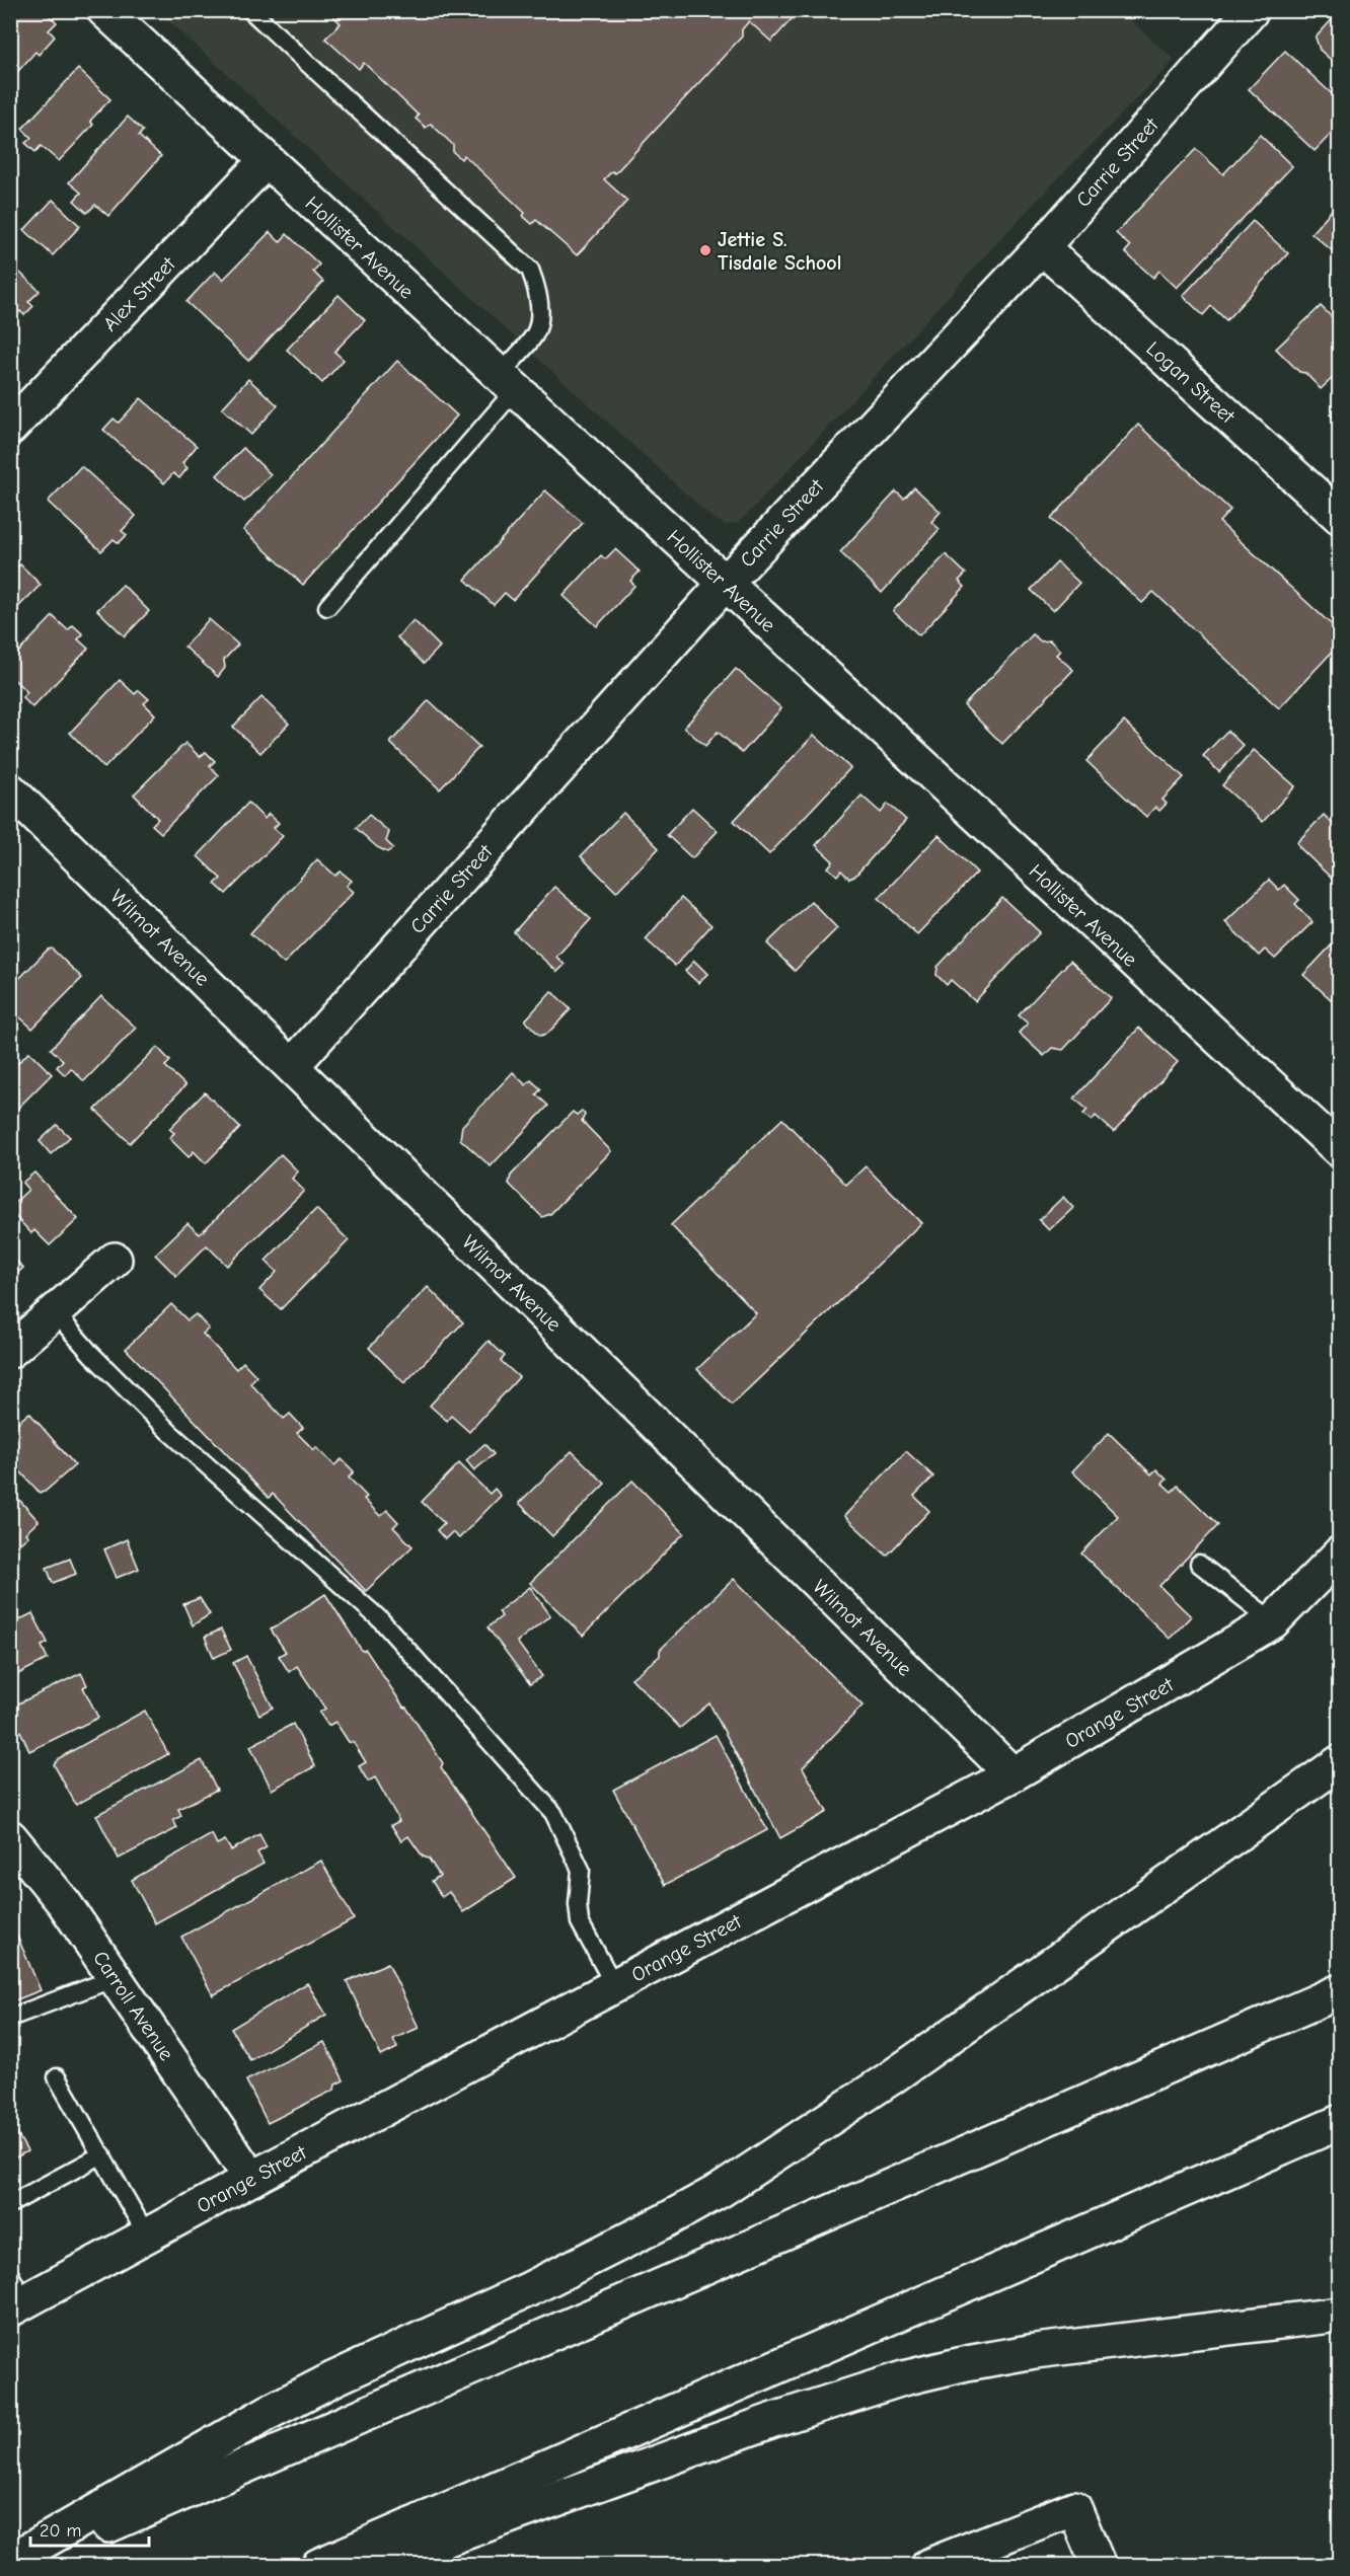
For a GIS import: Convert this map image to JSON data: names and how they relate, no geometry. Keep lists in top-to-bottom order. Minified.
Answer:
{"streets":{"main road":["Carrie Street","Hollister Avenue","Alex Street","Logan Street","Wilmot Avenue","Orange Street","Carroll Avenue"]},"crossings":[["Carrie Street","Hollister Avenue"],["Carrie Street","Logan Street"],["Carrie Street","Wilmot Avenue"],["Hollister Avenue","Alex Street"],["Wilmot Avenue","Orange Street"],["Orange Street","Carroll Avenue"]],"places":["Jettie S. Tisdale School"],"scale_bar":"20 m"}
